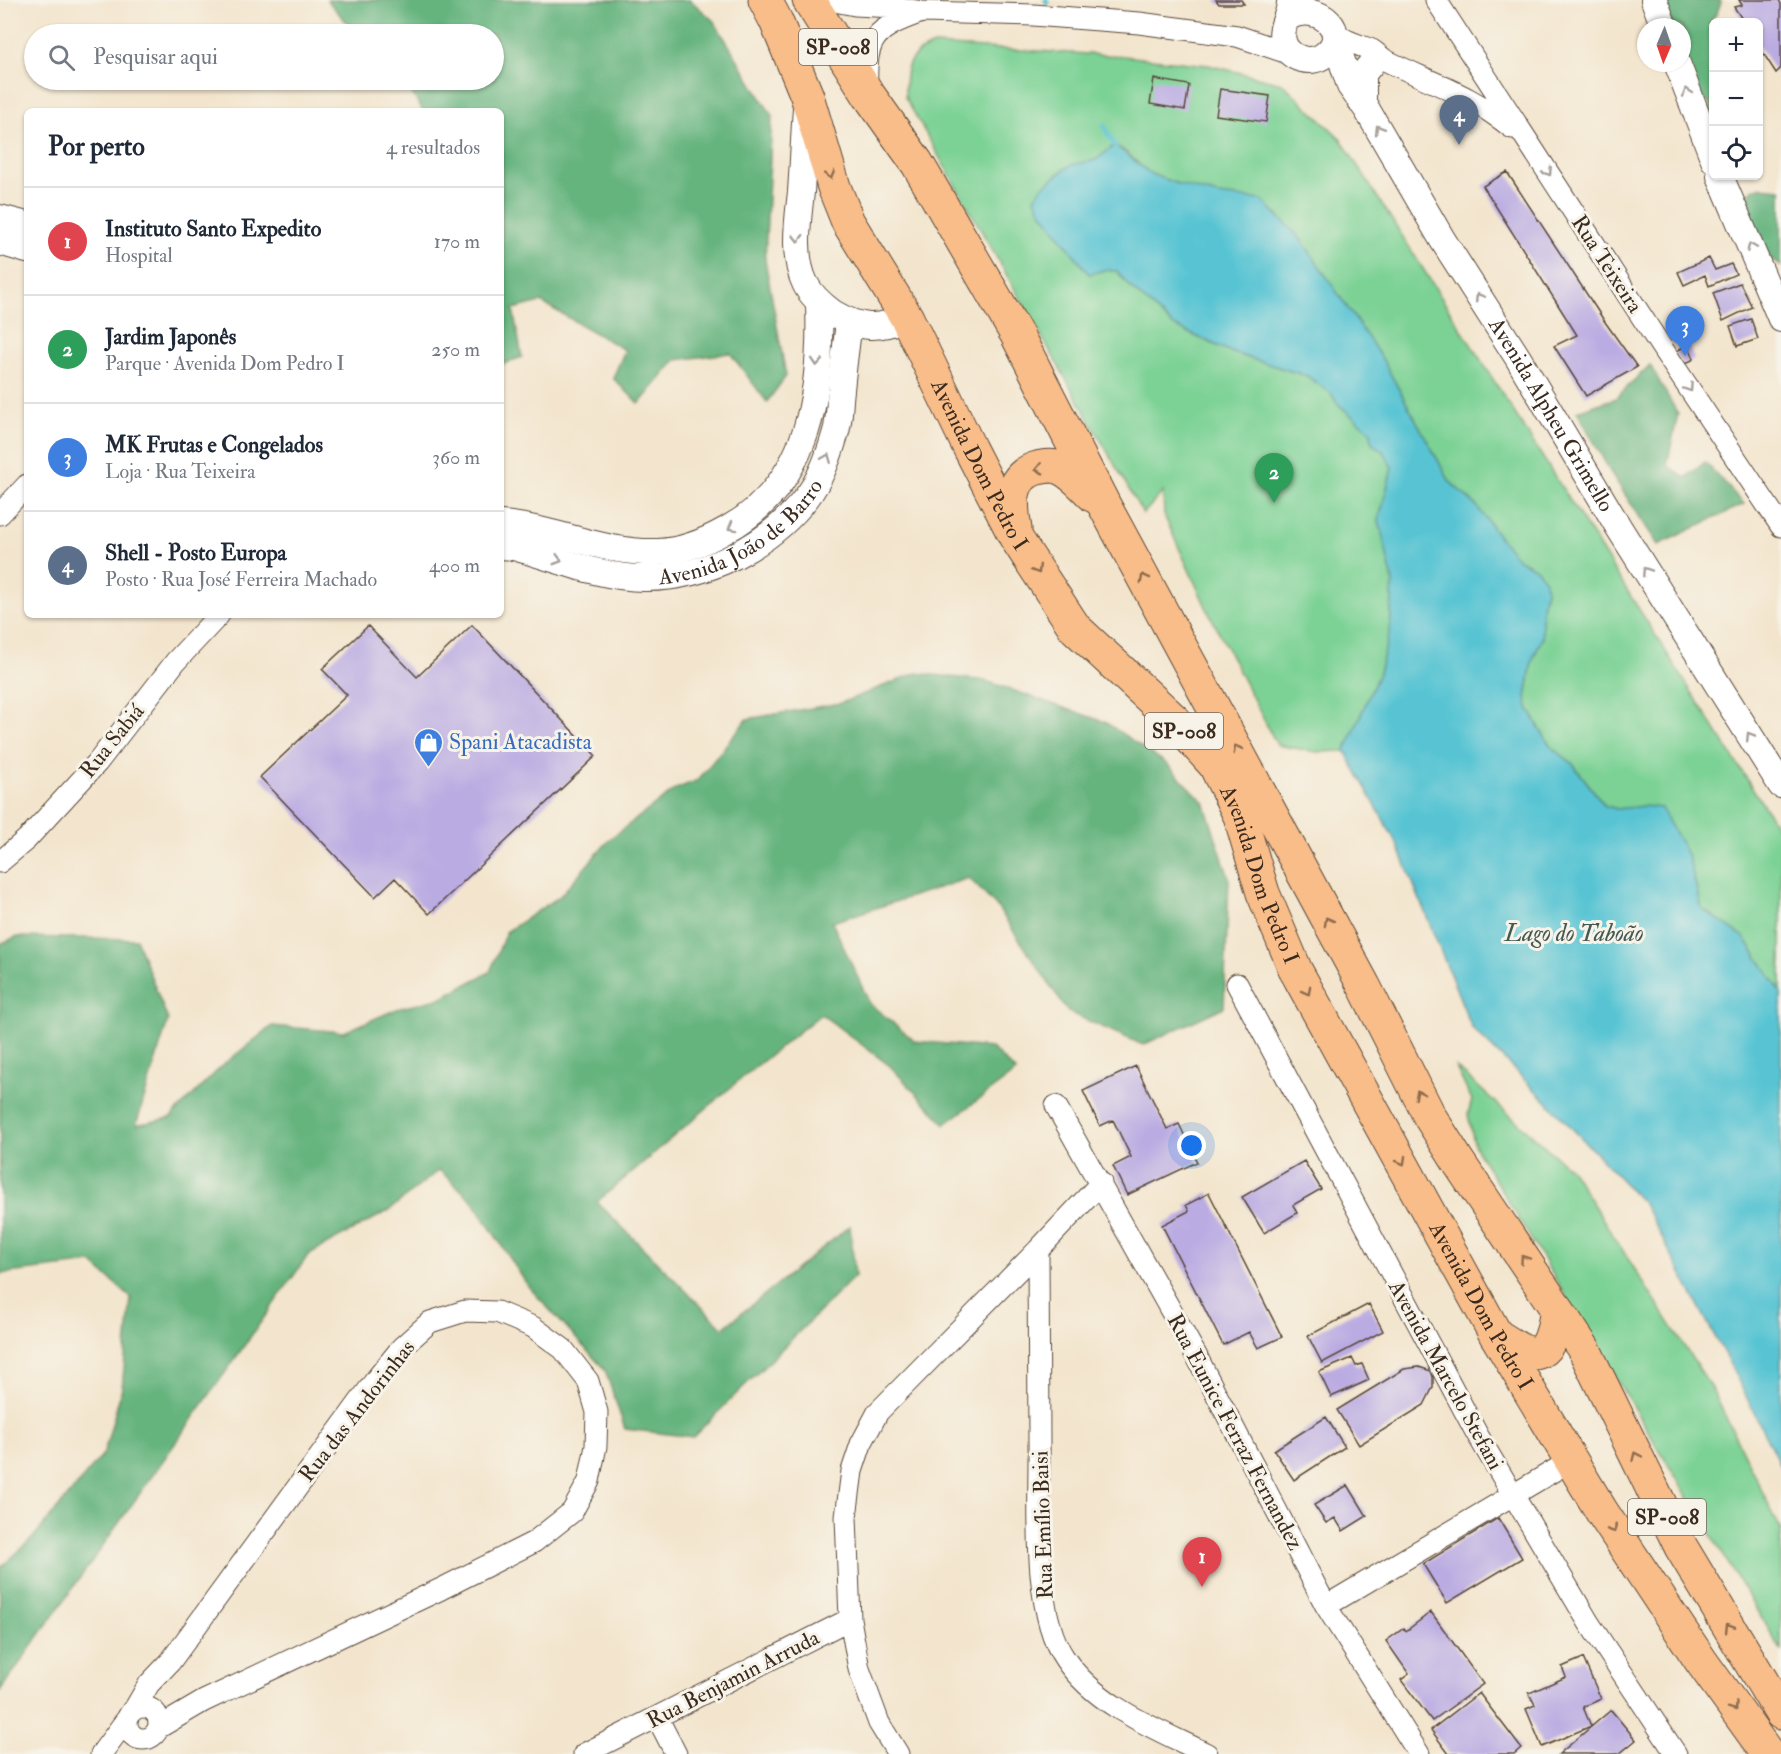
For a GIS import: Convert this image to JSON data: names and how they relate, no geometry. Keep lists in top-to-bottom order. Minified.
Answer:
{"streets":{"main road":["SP-008","Avenida Dom Pedro I"],"street":["Rua Teixeira","Avenida Alpheu Grimello","Avenida João de Barro","Rua Sabiá","Avenida Marcelo Stefani","Rua das Andorinhas","Rua Eunice Ferraz Fernandez","Rua Emílio Baisi","Rua Benjamin Arruda"]},"one_way":["Avenida Alpheu Grimello"],"water":["Lago do Taboão"],"places":{"shop":["Spani Atacadista"]},"north":"bottom","page":{"map_buttons":["+","−"],"search":"Pesquisar aqui","pins":["4","3","2","1"],"heading":["Por perto","4 resultados"],"list":[{"mark":"1","name":"Instituto Santo Expedito","note":"Hospital","value":"170 m"},{"mark":"2","name":"Jardim Japonês","note":"Parque · Avenida Dom Pedro I","value":"250 m"},{"mark":"3","name":"MK Frutas e Congelados","note":"Loja · Rua Teixeira","value":"360 m"},{"mark":"4","name":"Shell - Posto Europa","note":"Posto · Rua José Ferreira Machado","value":"400 m"}]}}
